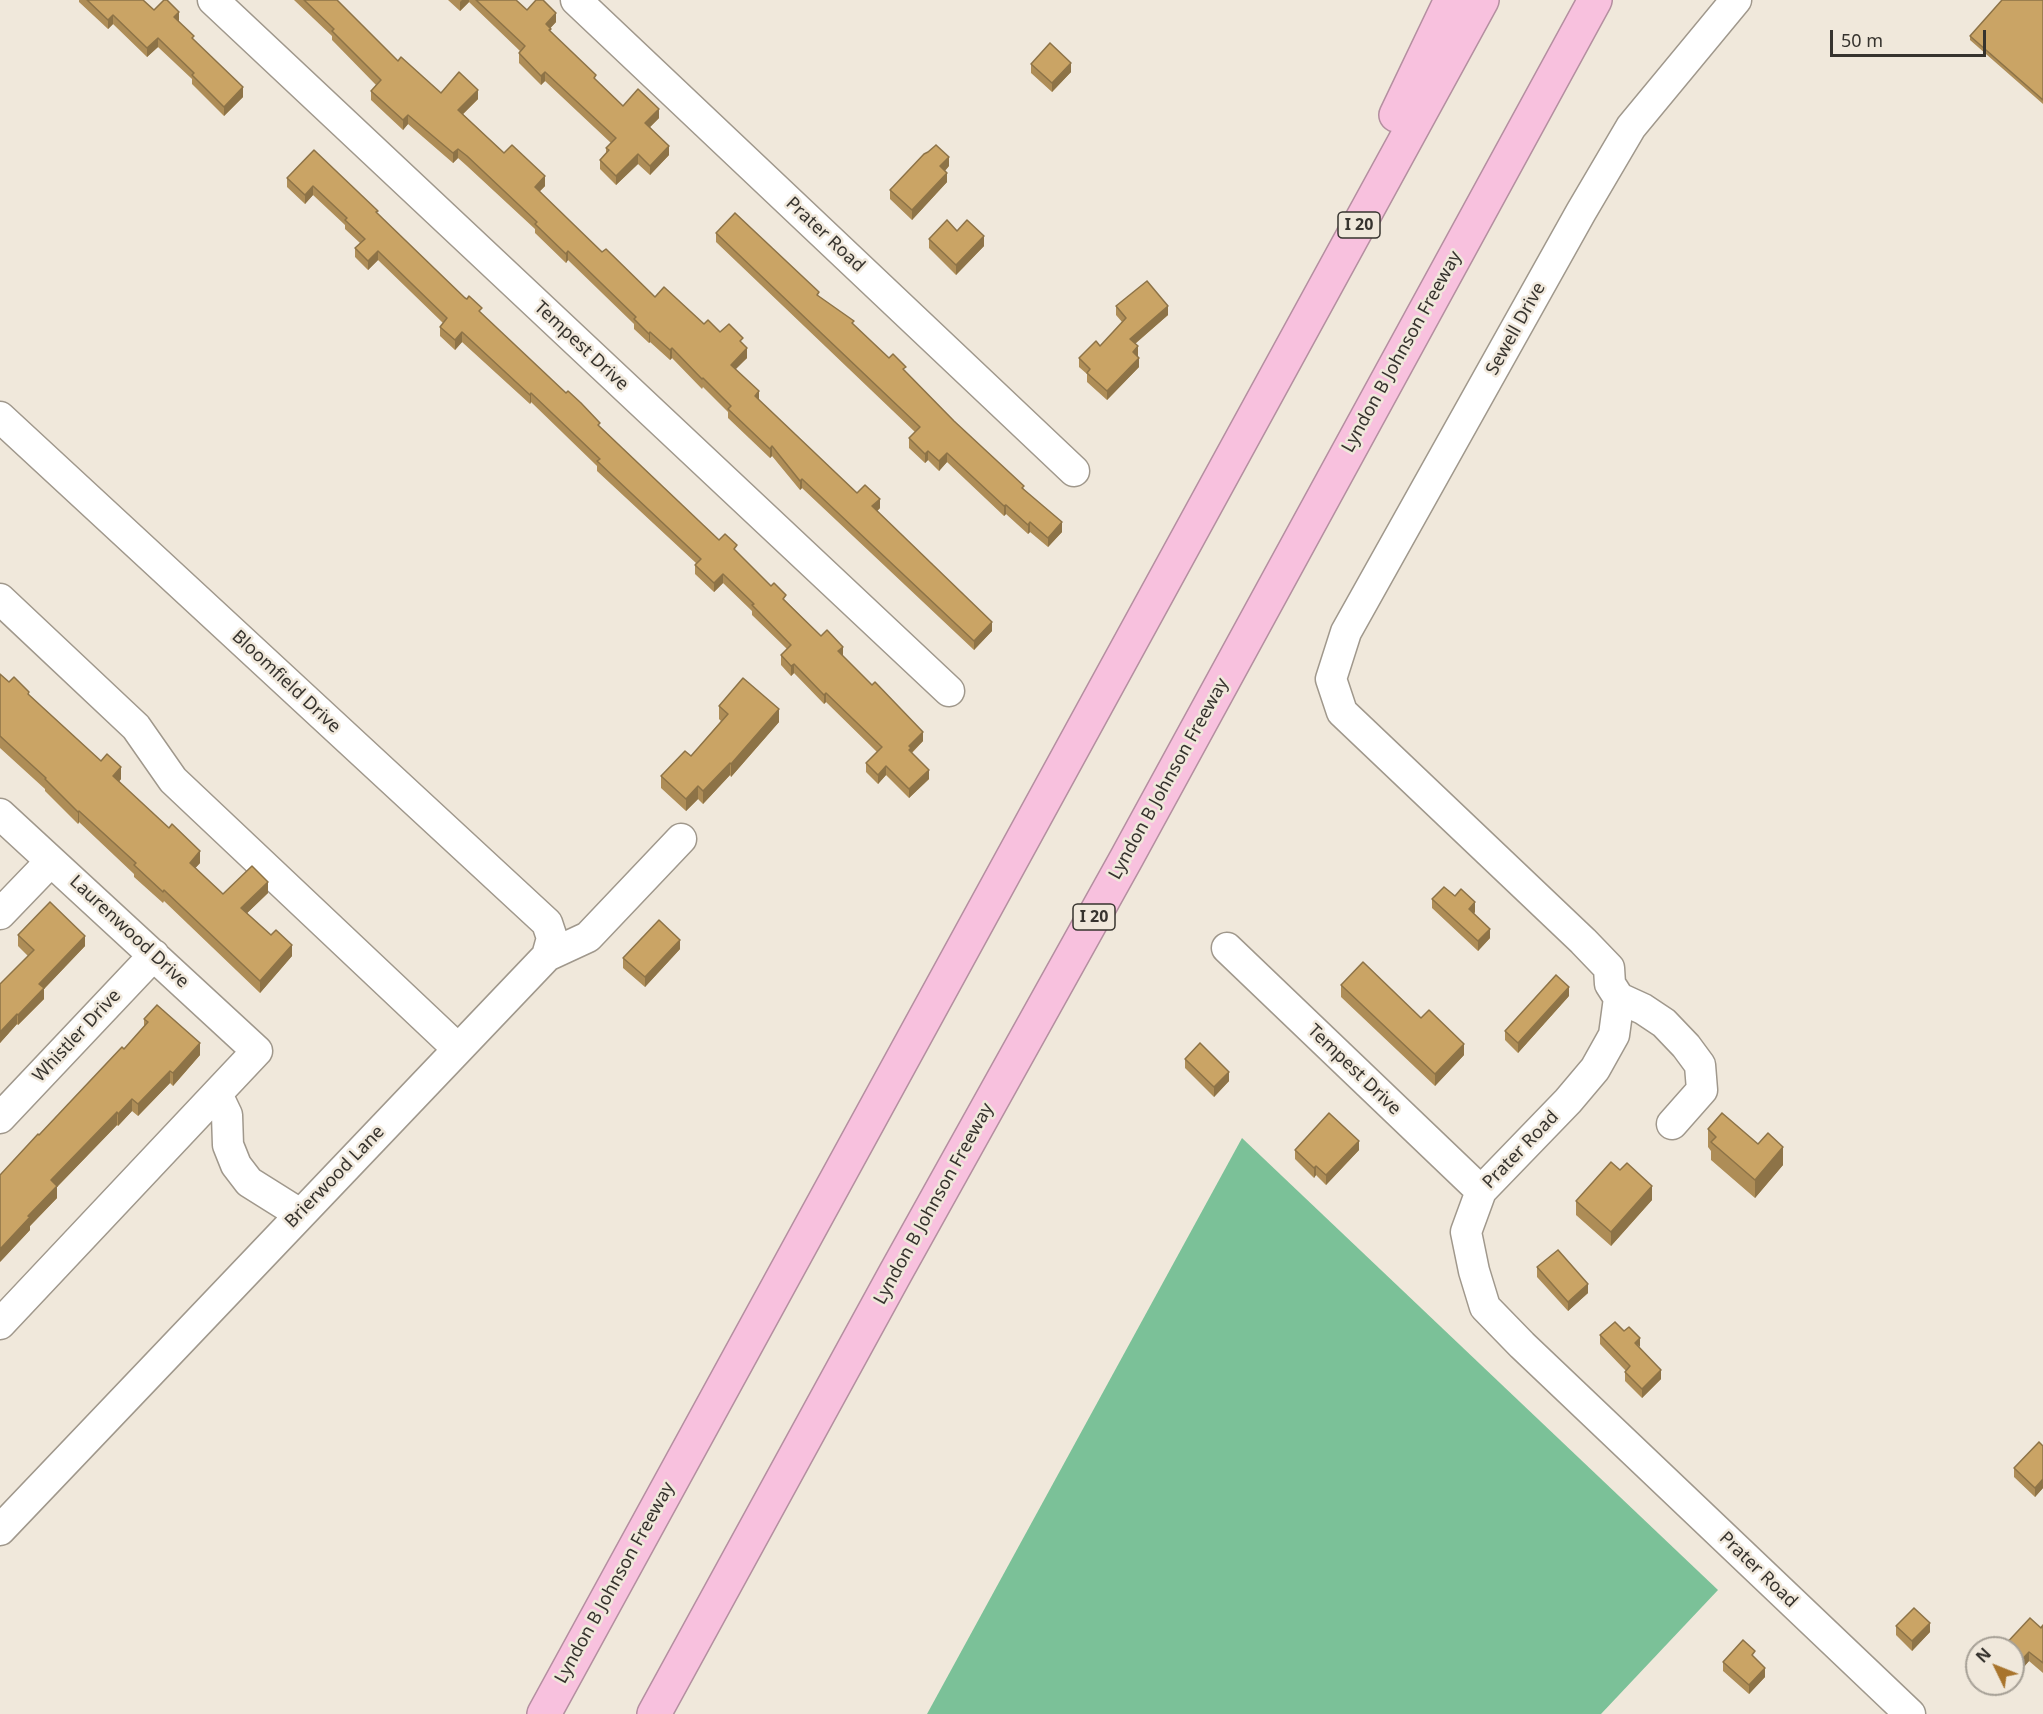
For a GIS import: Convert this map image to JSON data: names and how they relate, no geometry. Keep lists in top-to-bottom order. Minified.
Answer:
{"streets":{"highway":["I 20","Lyndon B Johnson Freeway"],"street":["Prater Road","Sewell Drive","Tempest Drive","Bloomfield Drive","Laurenwood Drive","Whistler Drive","Brierwood Lane"]},"crossings":[["Prater Road","Sewell Drive"],["Prater Road","Tempest Drive"],["Bloomfield Drive","Brierwood Lane"],["Laurenwood Drive","Whistler Drive"]],"scale_bar":"50 m","north":"top left"}
